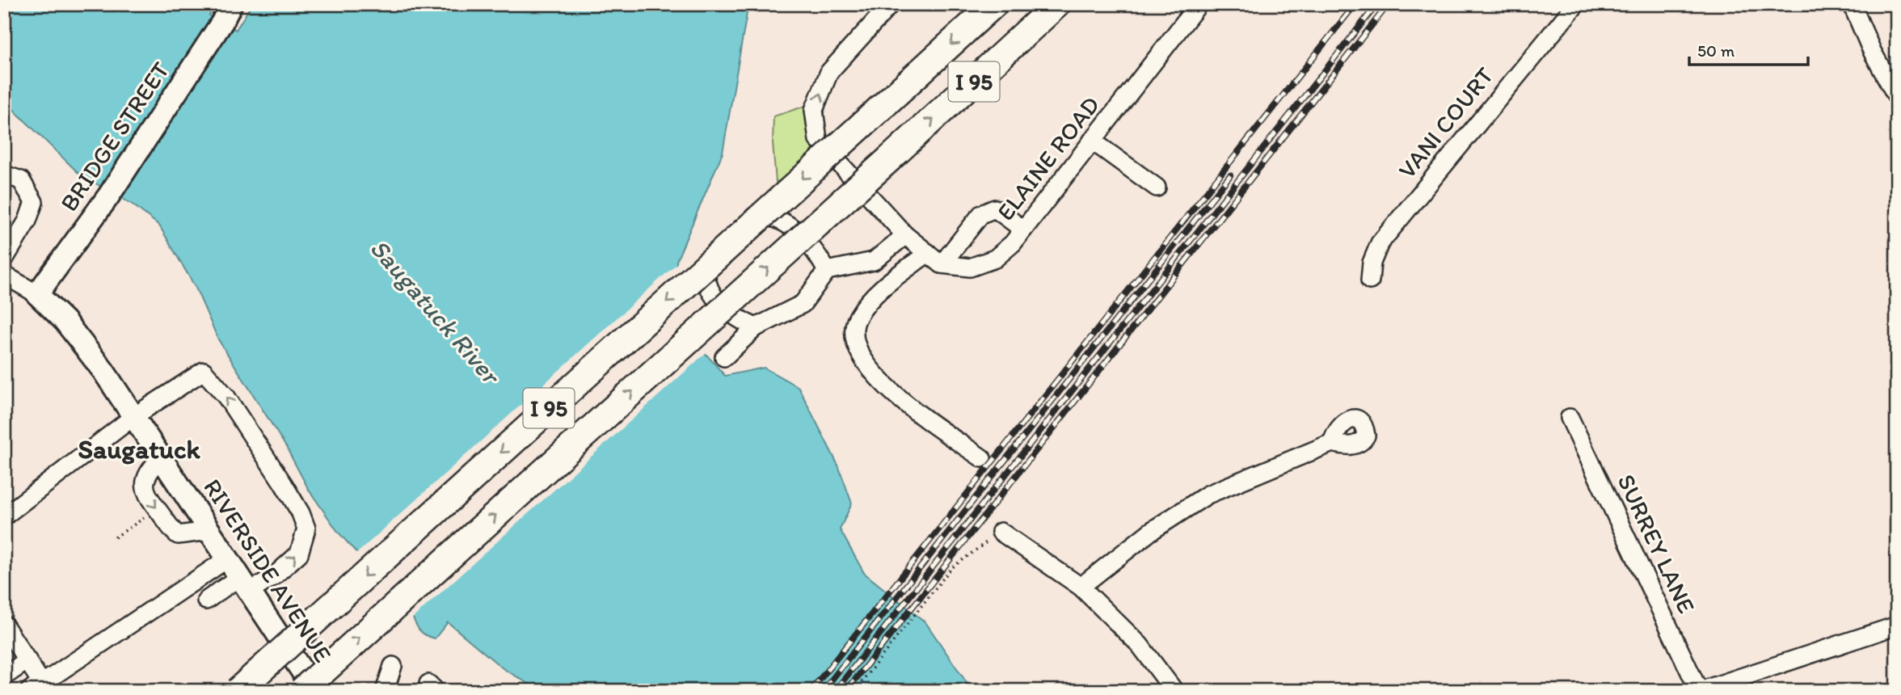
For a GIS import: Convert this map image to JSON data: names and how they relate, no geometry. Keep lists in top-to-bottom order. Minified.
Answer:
{"streets":{"highway":["I 95"],"main road":["BRIDGE STREET","RIVERSIDE AVENUE"],"street":["VANI COURT","ELAINE ROAD","SURREY LANE"]},"crossings":[["BRIDGE STREET","RIVERSIDE AVENUE"]],"districts":["Saugatuck"],"water":["Saugatuck River"],"scale_bar":"50 m"}
